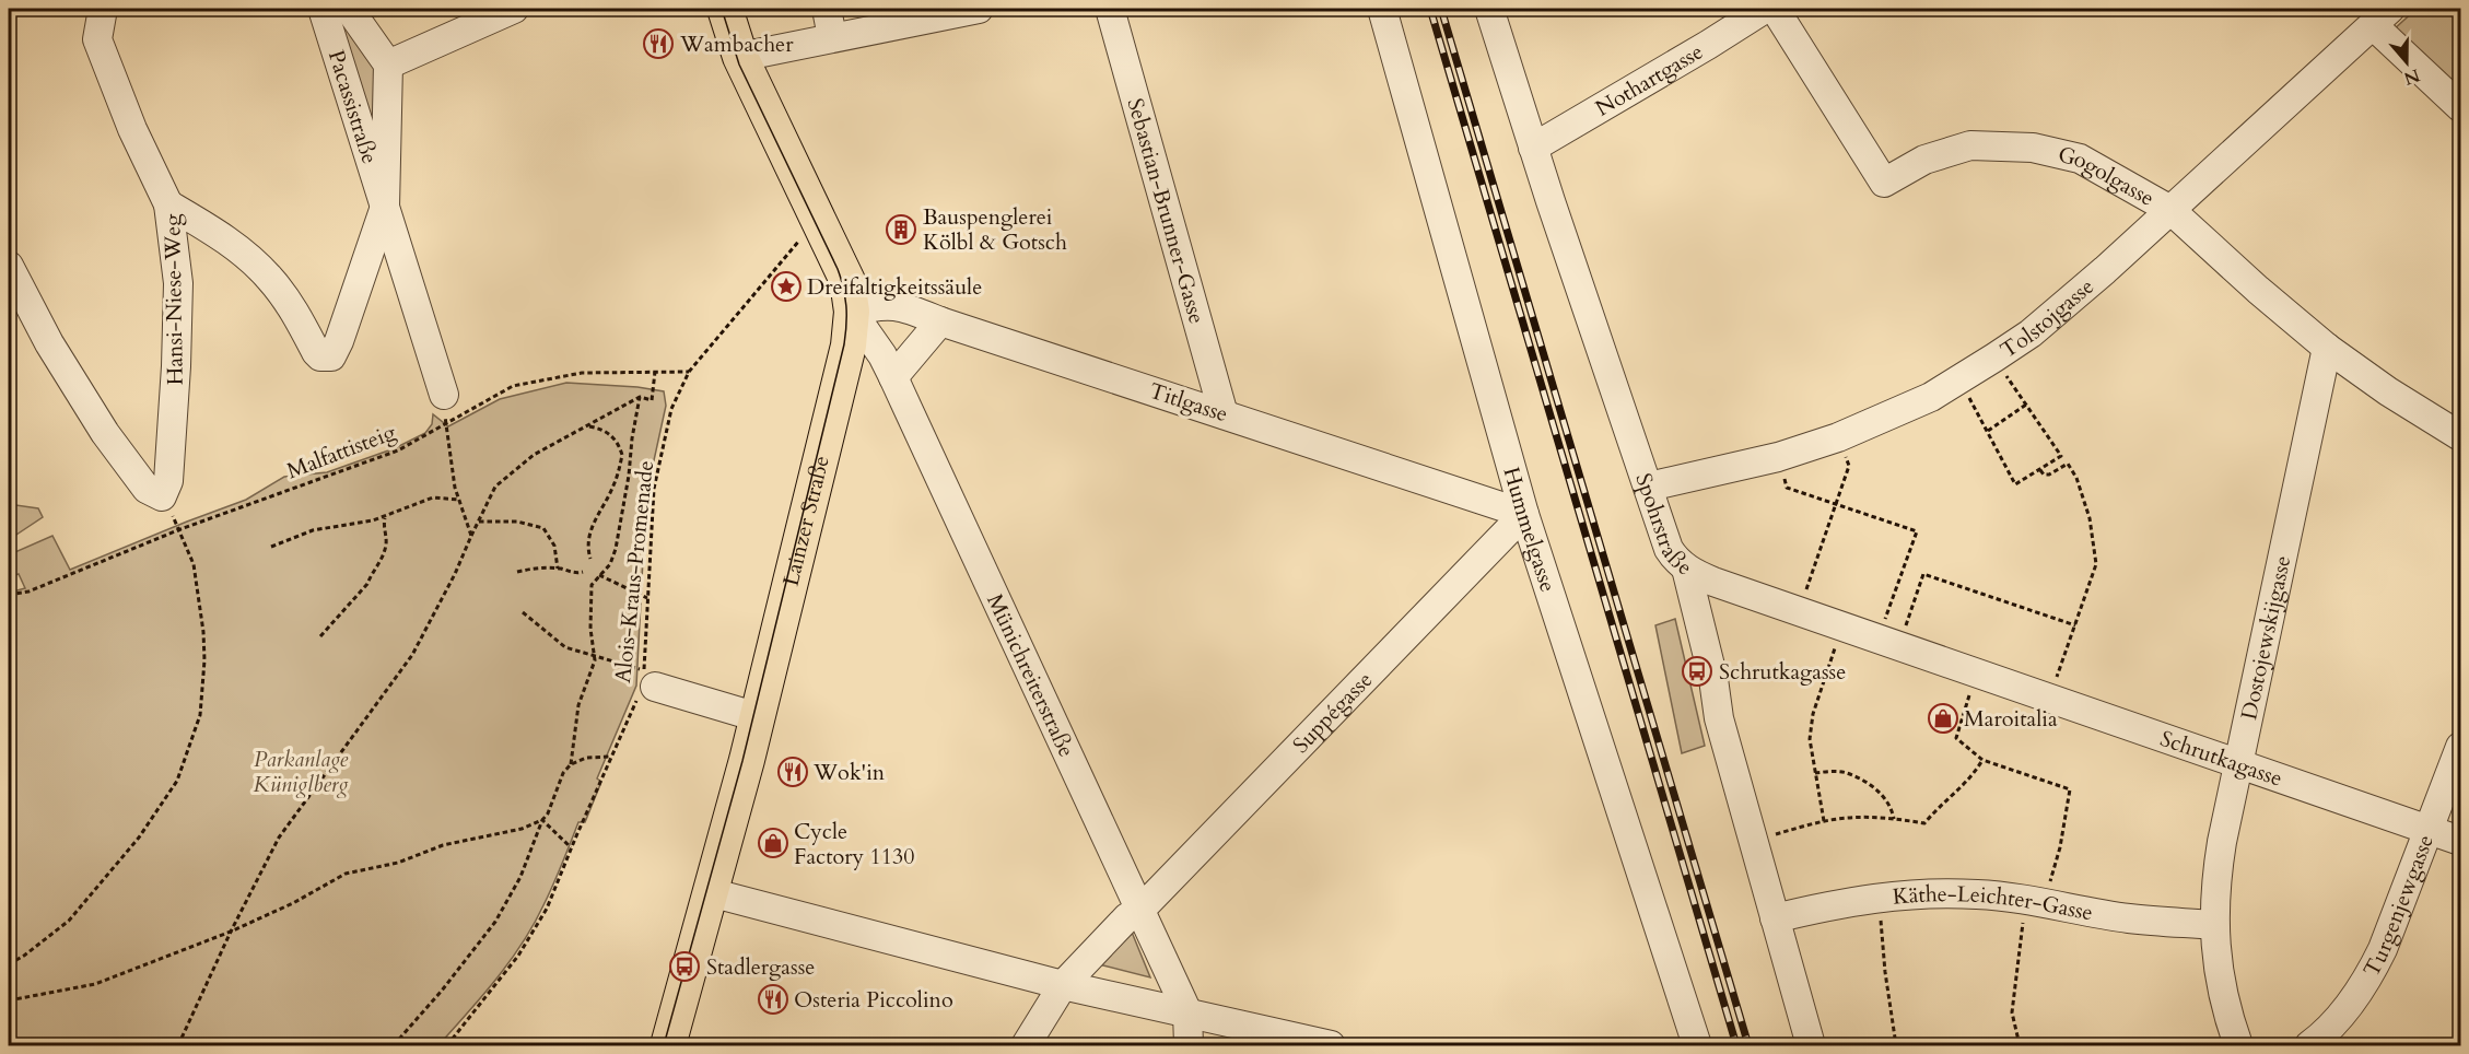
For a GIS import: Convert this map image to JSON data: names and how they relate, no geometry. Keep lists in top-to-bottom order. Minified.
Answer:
{"streets":{"main road":["Lainzer Straße"],"street":["Nothartgasse","Pacassistraße","Gogolgasse","Sebastian-Brunner-Gasse","Hansi-Niese-Weg","Tolstojgasse","Titlgasse","Spohrstraße","Hummelgasse","Dostojewskijgasse","Münichreiterstraße","Suppégasse","Schrutkagasse","Turgenjewgasse","Käthe-Leichter-Gasse"],"path":["Malfattisteig","Alois-Kraus-Promenade"]},"crossings":[["Nothartgasse","Spohrstraße"],["Pacassistraße","Hansi-Niese-Weg"],["Gogolgasse","Tolstojgasse"],["Gogolgasse","Dostojewskijgasse"],["Sebastian-Brunner-Gasse","Titlgasse"],["Tolstojgasse","Spohrstraße"],["Titlgasse","Lainzer Straße"],["Titlgasse","Hummelgasse"],["Titlgasse","Münichreiterstraße"],["Titlgasse","Suppégasse"],["Malfattisteig","Alois-Kraus-Promenade"],["Lainzer Straße","Alois-Kraus-Promenade"],["Lainzer Straße","Münichreiterstraße"],["Spohrstraße","Schrutkagasse"],["Spohrstraße","Käthe-Leichter-Gasse"],["Hummelgasse","Suppégasse"],["Dostojewskijgasse","Schrutkagasse"],["Dostojewskijgasse","Käthe-Leichter-Gasse"],["Münichreiterstraße","Suppégasse"],["Schrutkagasse","Turgenjewgasse"]],"parks":["Parkanlage Küniglberg"],"places":{"restaurant":["Wambacher","Wok'in","Osteria Piccolino"],"building":["Bauspenglerei Kölbl & Gotsch"],"place":["Dreifaltigkeitssäule"],"bus stop":["Schrutkagasse","Stadlergasse"],"shop":["Maroitalia","Cycle Factory 1130"]},"north":"bottom"}
